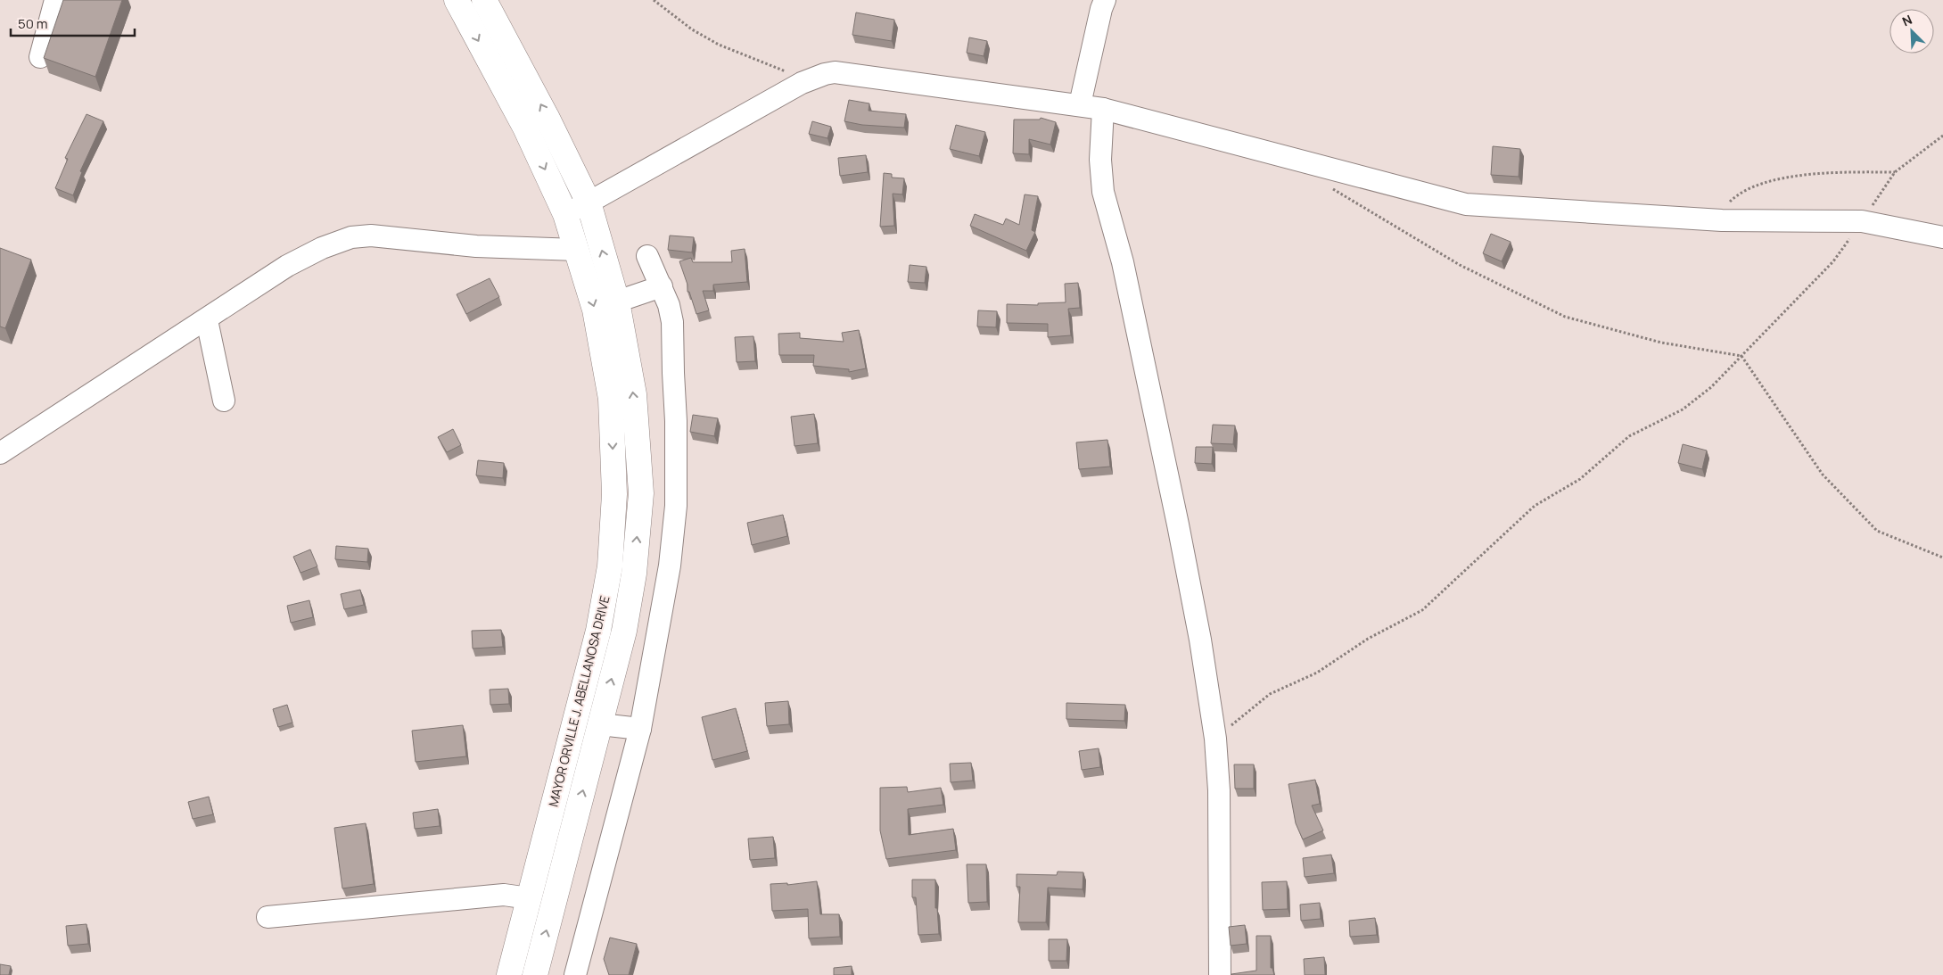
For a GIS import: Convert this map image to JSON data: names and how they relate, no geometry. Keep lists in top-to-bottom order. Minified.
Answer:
{"streets":{"main road":["MAYOR ORVILLE J. ABELLANOSA DRIVE"]},"scale_bar":"50 m","north":"top left"}
